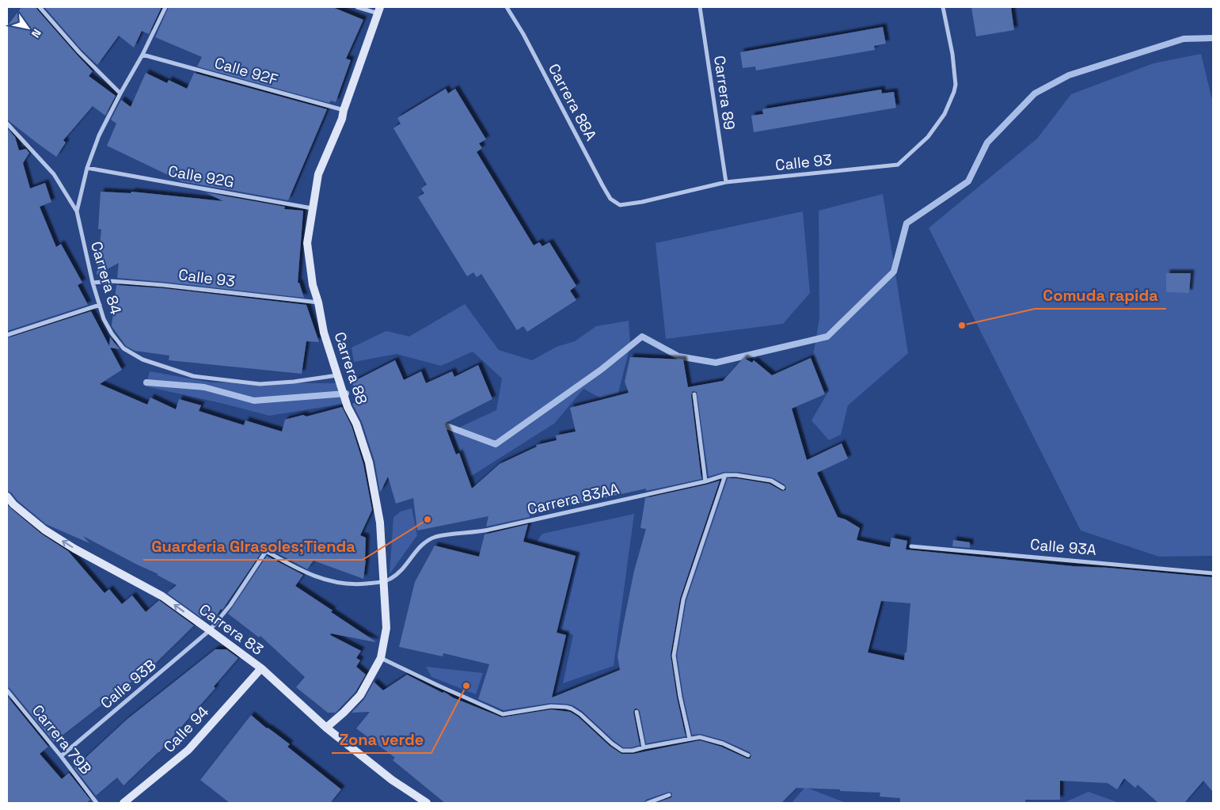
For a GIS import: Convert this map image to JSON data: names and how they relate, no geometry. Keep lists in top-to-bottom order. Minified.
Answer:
{"streets":{"street":["Calle 92F","Carrera 89","Carrera 88A","Calle 93","Calle 92G","Carrera 84","Carrera 88","Carrera 83AA","Calle 93A","Carrera 83","Calle 93B","Calle 94","Carrera 79B"]},"crossings":[["Calle 92F","Carrera 84"],["Calle 92F","Carrera 88"],["Carrera 89","Calle 93"],["Carrera 88A","Calle 93"],["Calle 93","Carrera 84"],["Calle 93","Carrera 88"],["Calle 92G","Carrera 84"],["Calle 92G","Carrera 88"],["Carrera 84","Carrera 88"],["Carrera 88","Carrera 83AA"],["Carrera 88","Carrera 83"],["Carrera 88","Calle 93B"],["Carrera 83AA","Calle 93B"],["Carrera 83","Calle 93B"],["Carrera 83","Calle 94"],["Calle 93B","Carrera 79B"]],"one_way":["Carrera 83"],"places":["Comuda rapida","Guarderia GIrasoles;Tienda","Zona verde"],"north":"bottom right"}
